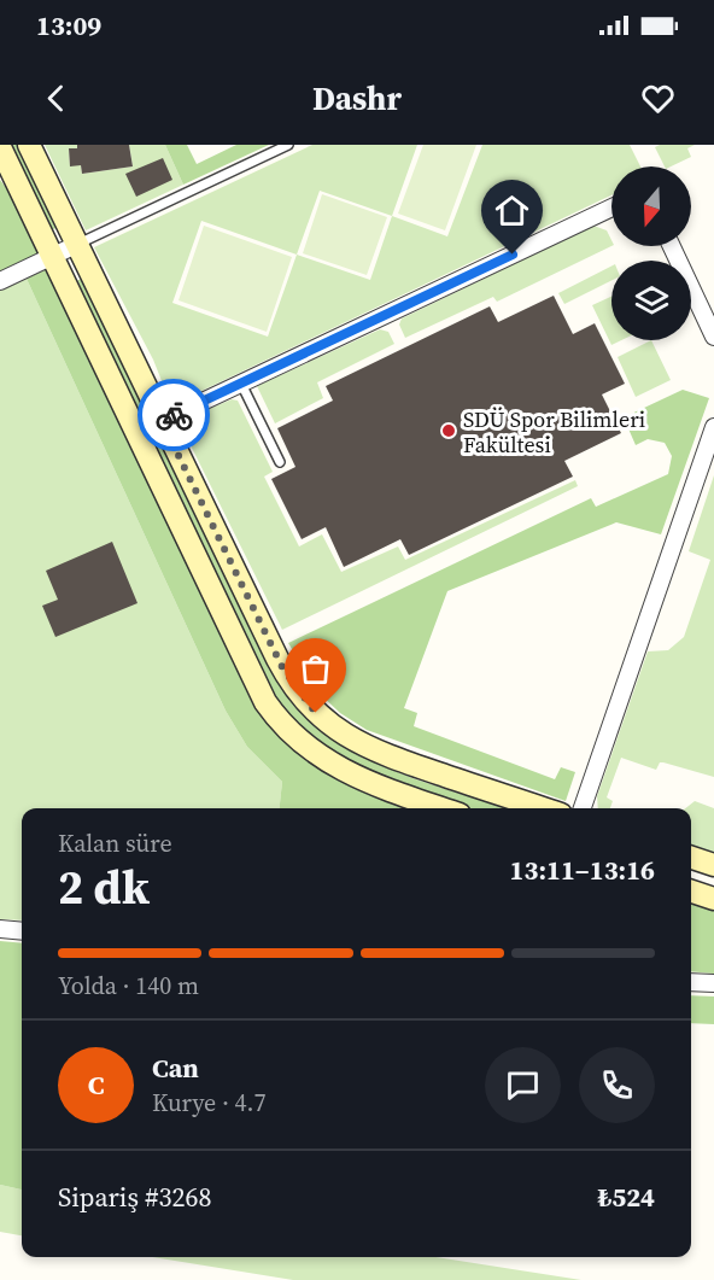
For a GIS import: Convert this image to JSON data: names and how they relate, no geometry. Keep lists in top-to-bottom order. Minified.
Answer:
{"places":["SDÜ Spor Bilimleri Fakültesi"],"north":"bottom","page":{"status":"13:09","header":"Dashr","heading":["2 dk","Kalan süre","13:11–13:16"],"panel":["Can","Kurye · 4.7","Sipariş #3268","₺524"],"bar":"Yolda · 140 m","round":"C"}}
